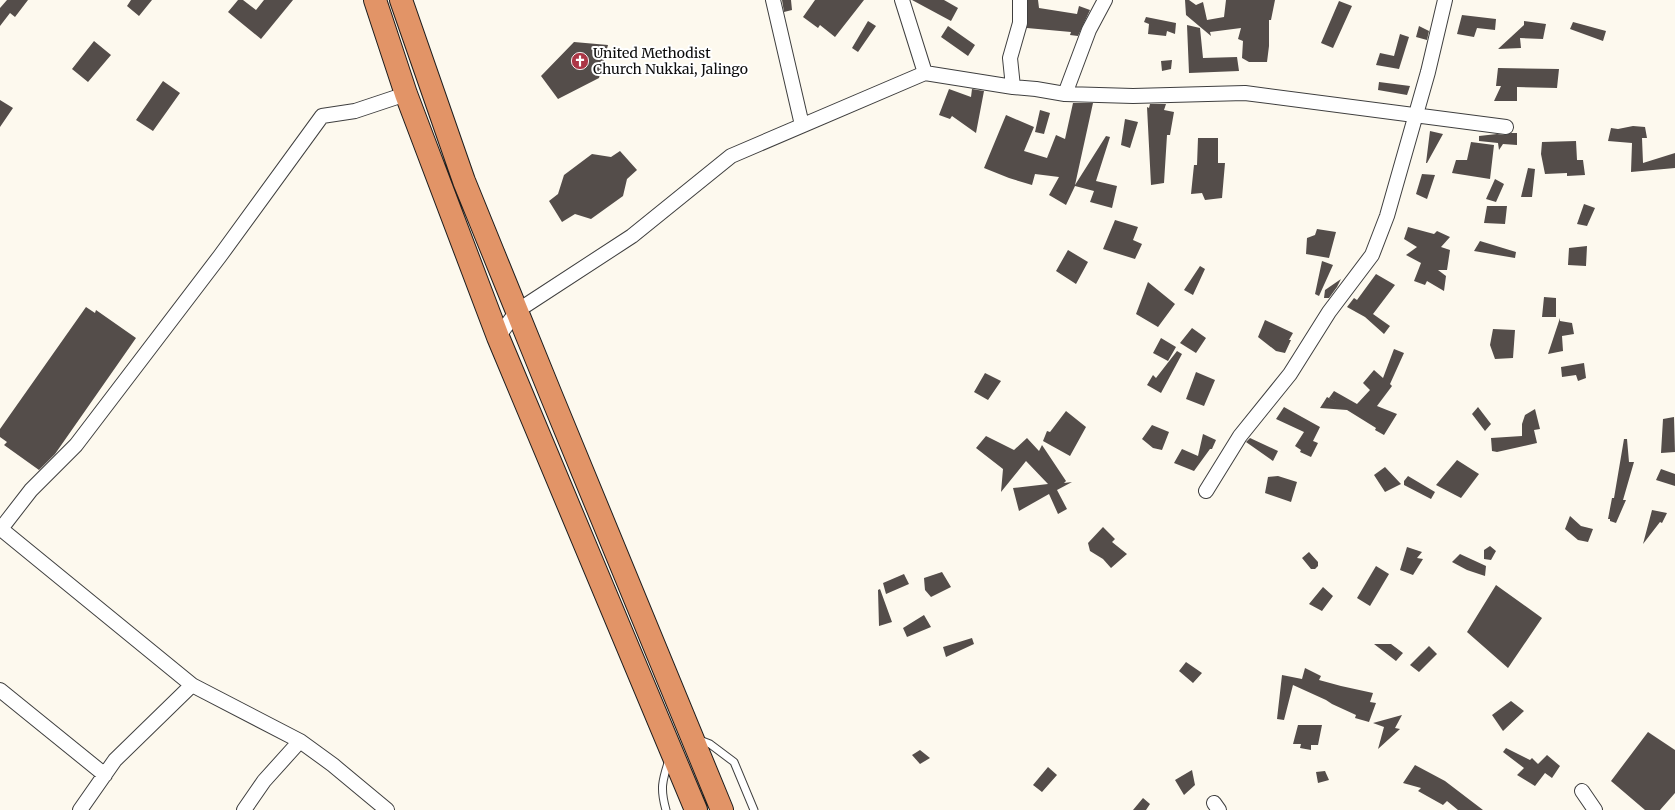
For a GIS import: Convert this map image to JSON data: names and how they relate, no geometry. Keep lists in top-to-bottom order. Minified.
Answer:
{"places":{"church":["United Methodist Church Nukkai, Jalingo"]}}
